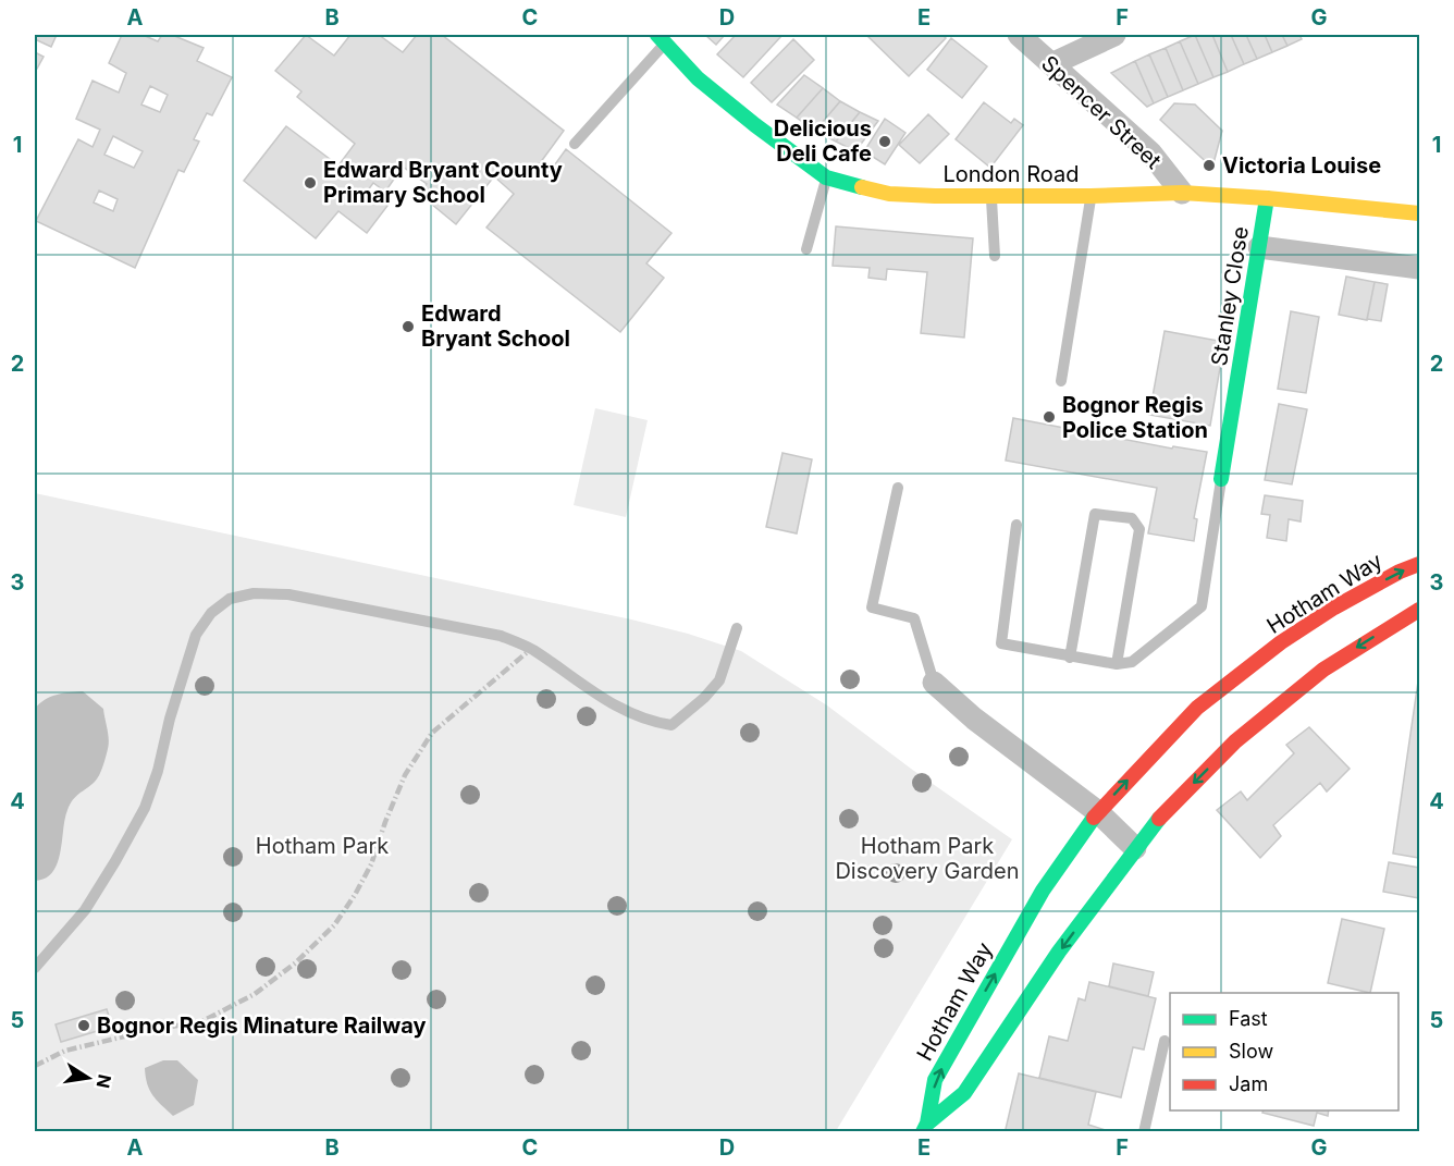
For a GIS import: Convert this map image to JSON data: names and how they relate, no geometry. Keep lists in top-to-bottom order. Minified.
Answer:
{"streets":{"main road":["London Road","Stanley Close","Hotham Way"],"street":["Spencer Street"]},"crossings":[["Spencer Street","London Road"],["London Road","Stanley Close"]],"parks":["Hotham Park","Hotham Park Discovery Garden"],"places":["Delicious Deli Cafe","Victoria Louise","Edward Bryant County Primary School","Edward Bryant School","Bognor Regis Police Station","Bognor Regis Minature Railway"],"legend":["Fast","Slow","Jam"],"north":"right","grid":{"columns":["A","B","C","D","E","F","G"],"rows":["1","2","3","4","5"]}}
